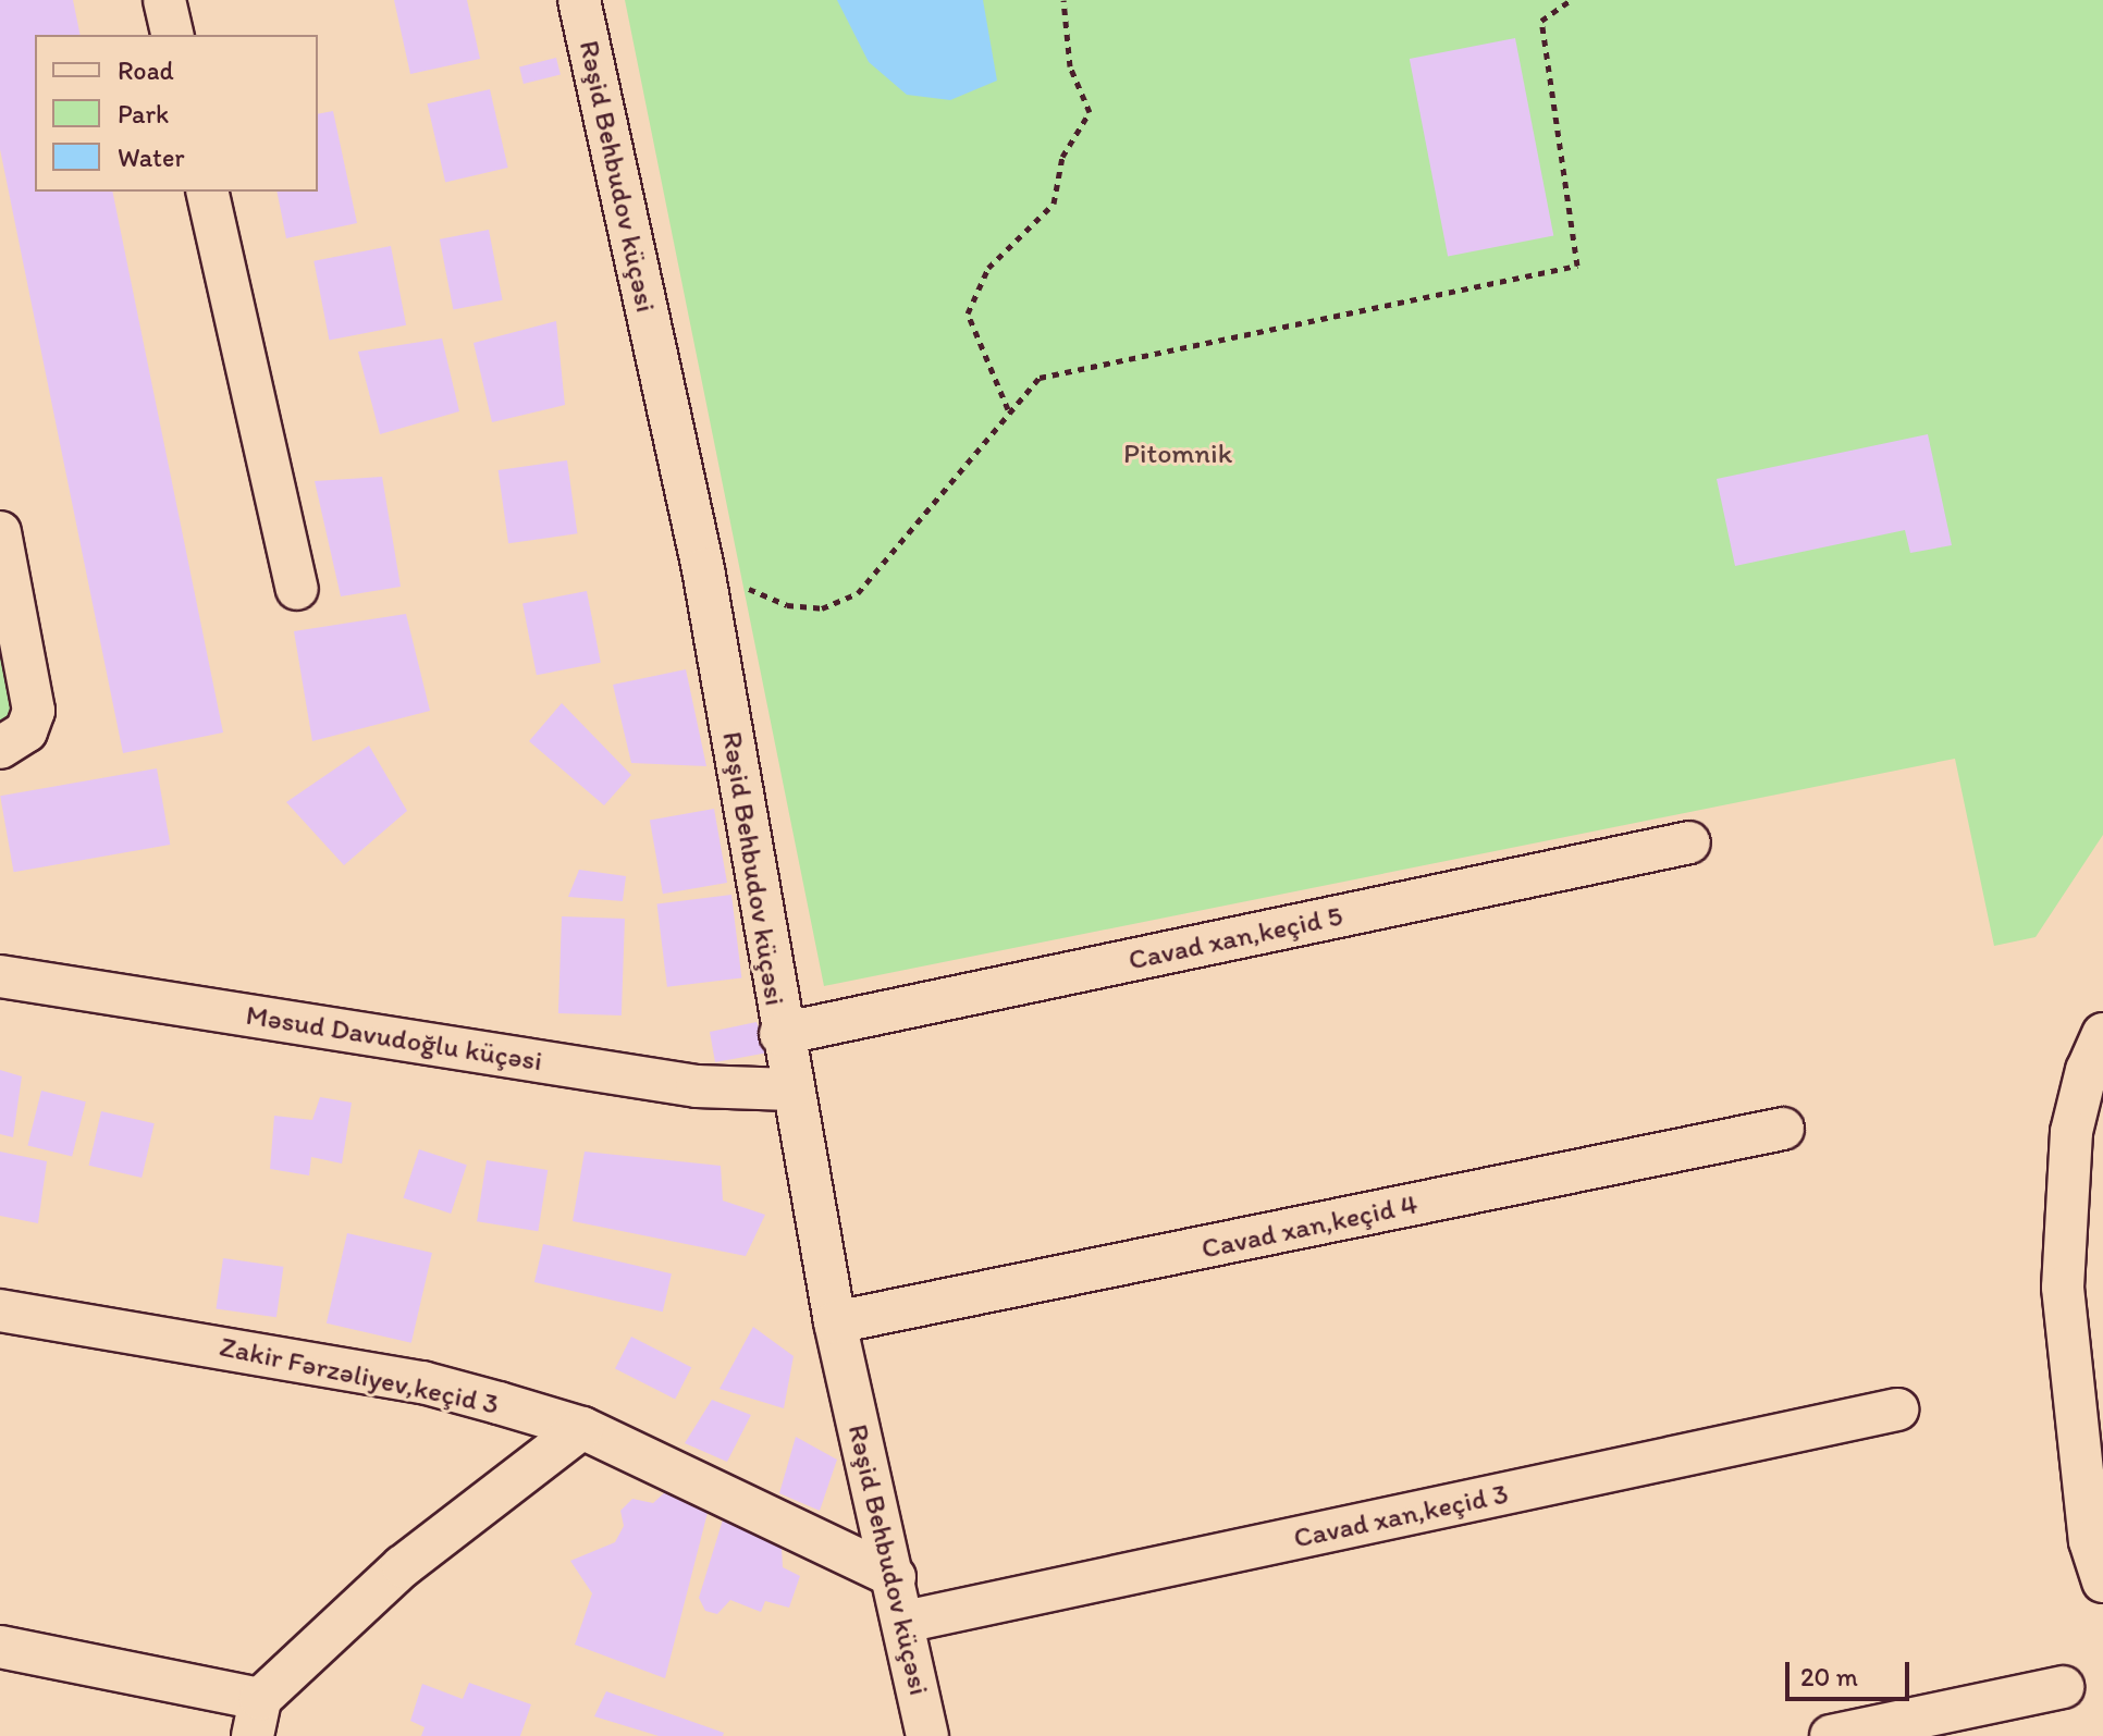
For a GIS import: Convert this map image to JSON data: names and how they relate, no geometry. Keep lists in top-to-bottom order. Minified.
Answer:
{"streets":{"street":["Rəşid Behbudov küçəsi","Cavad xan,keçid 5","Məsud Davudoğlu küçəsi","Cavad xan,keçid 4","Zakir Fərzəliyev,keçid 3","Cavad xan,keçid 3"]},"crossings":[["Rəşid Behbudov küçəsi","Cavad xan,keçid 5"],["Rəşid Behbudov küçəsi","Məsud Davudoğlu küçəsi"],["Rəşid Behbudov küçəsi","Cavad xan,keçid 4"],["Rəşid Behbudov küçəsi","Zakir Fərzəliyev,keçid 3"],["Rəşid Behbudov küçəsi","Cavad xan,keçid 3"]],"parks":["Pitomnik"],"legend":["Road","Park","Water"],"scale_bar":"20 m"}
